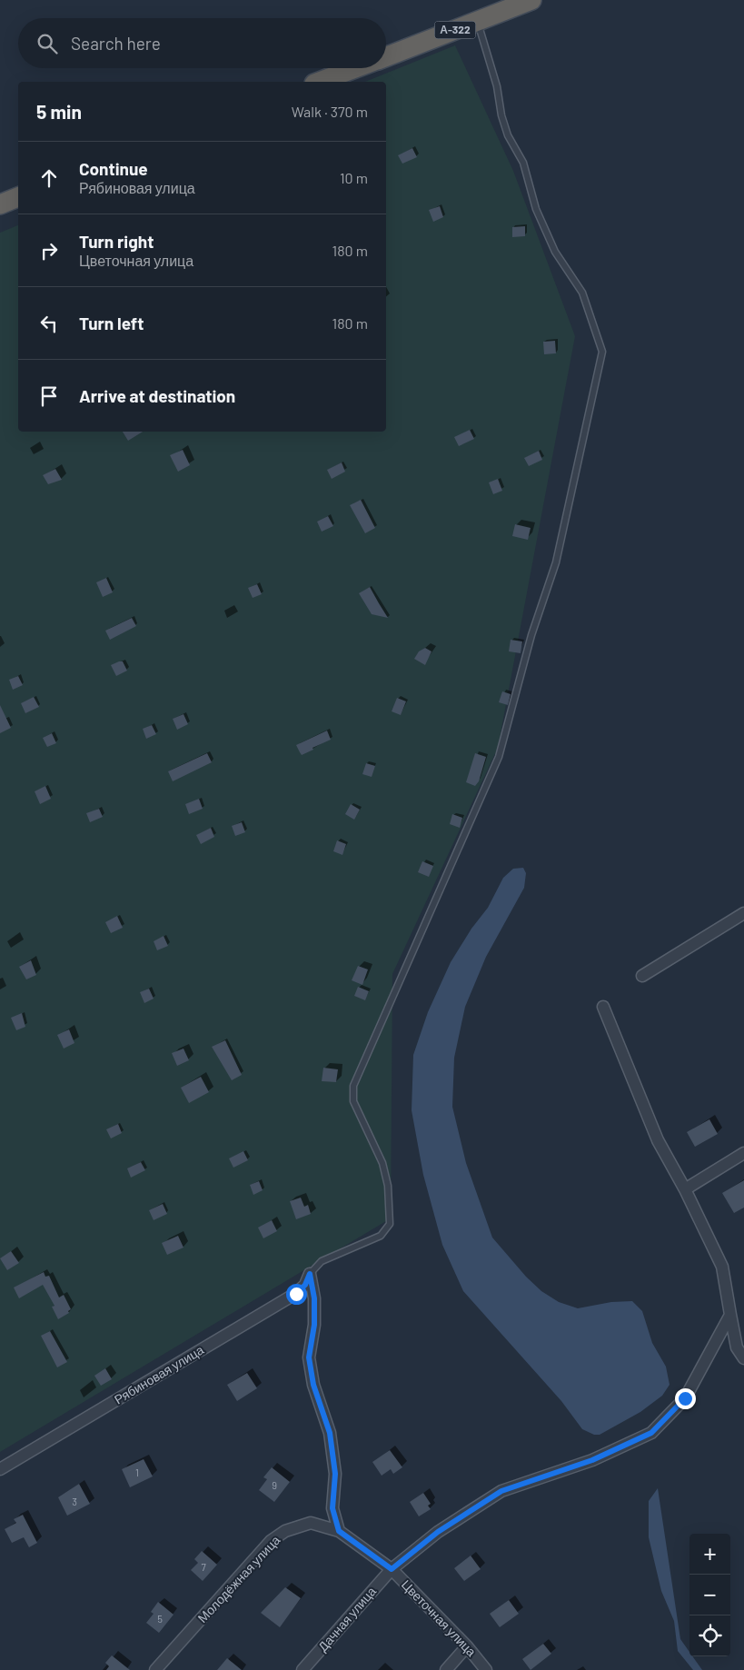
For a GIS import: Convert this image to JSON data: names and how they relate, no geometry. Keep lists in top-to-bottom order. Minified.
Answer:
{"streets":{"highway":["А-322"],"street":["Рябиновая улица","Молодёжная улица","Цветочная улица","Дачная улица"]},"crossings":[["Молодёжная улица","Цветочная улица"],["Цветочная улица","Дачная улица"]],"house_numbers":["1","9","3","7","5"],"page":{"search":"Search here","heading":["5 min","Walk · 370 m"],"list":[["Continue","Рябиновая улица","10 m"],["Turn right","Цветочная улица","180 m"],["Turn left","180 m"],"Arrive at destination"],"map_buttons":["+","−"]}}
